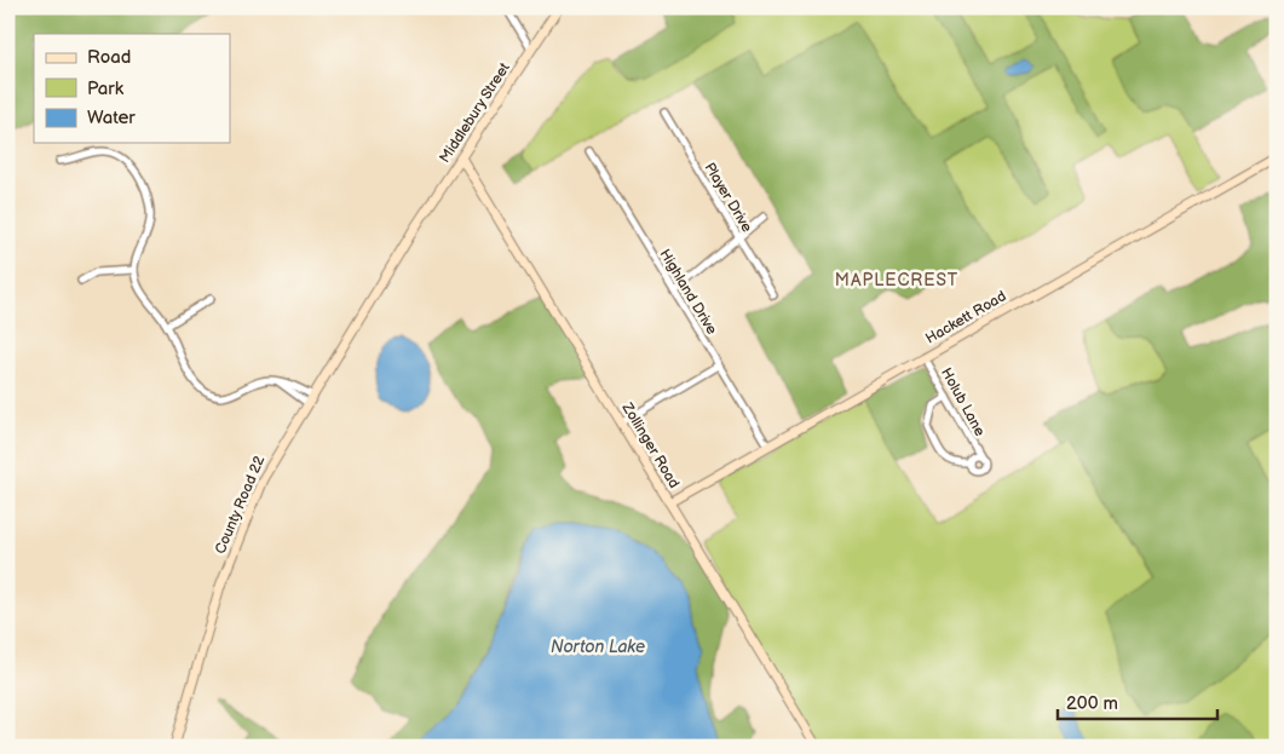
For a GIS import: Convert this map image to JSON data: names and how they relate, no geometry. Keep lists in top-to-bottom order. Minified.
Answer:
{"streets":{"street":["Middlebury Street","Player Drive","Highland Drive","Hackett Road","Holub Lane","Zollinger Road","County Road 22"]},"crossings":[["Middlebury Street","Zollinger Road"],["Middlebury Street","County Road 22"],["Highland Drive","Hackett Road"],["Hackett Road","Holub Lane"],["Hackett Road","Zollinger Road"]],"districts":["MAPLECREST"],"water":["Norton Lake"],"legend":["Road","Park","Water"],"scale_bar":"200 m"}
